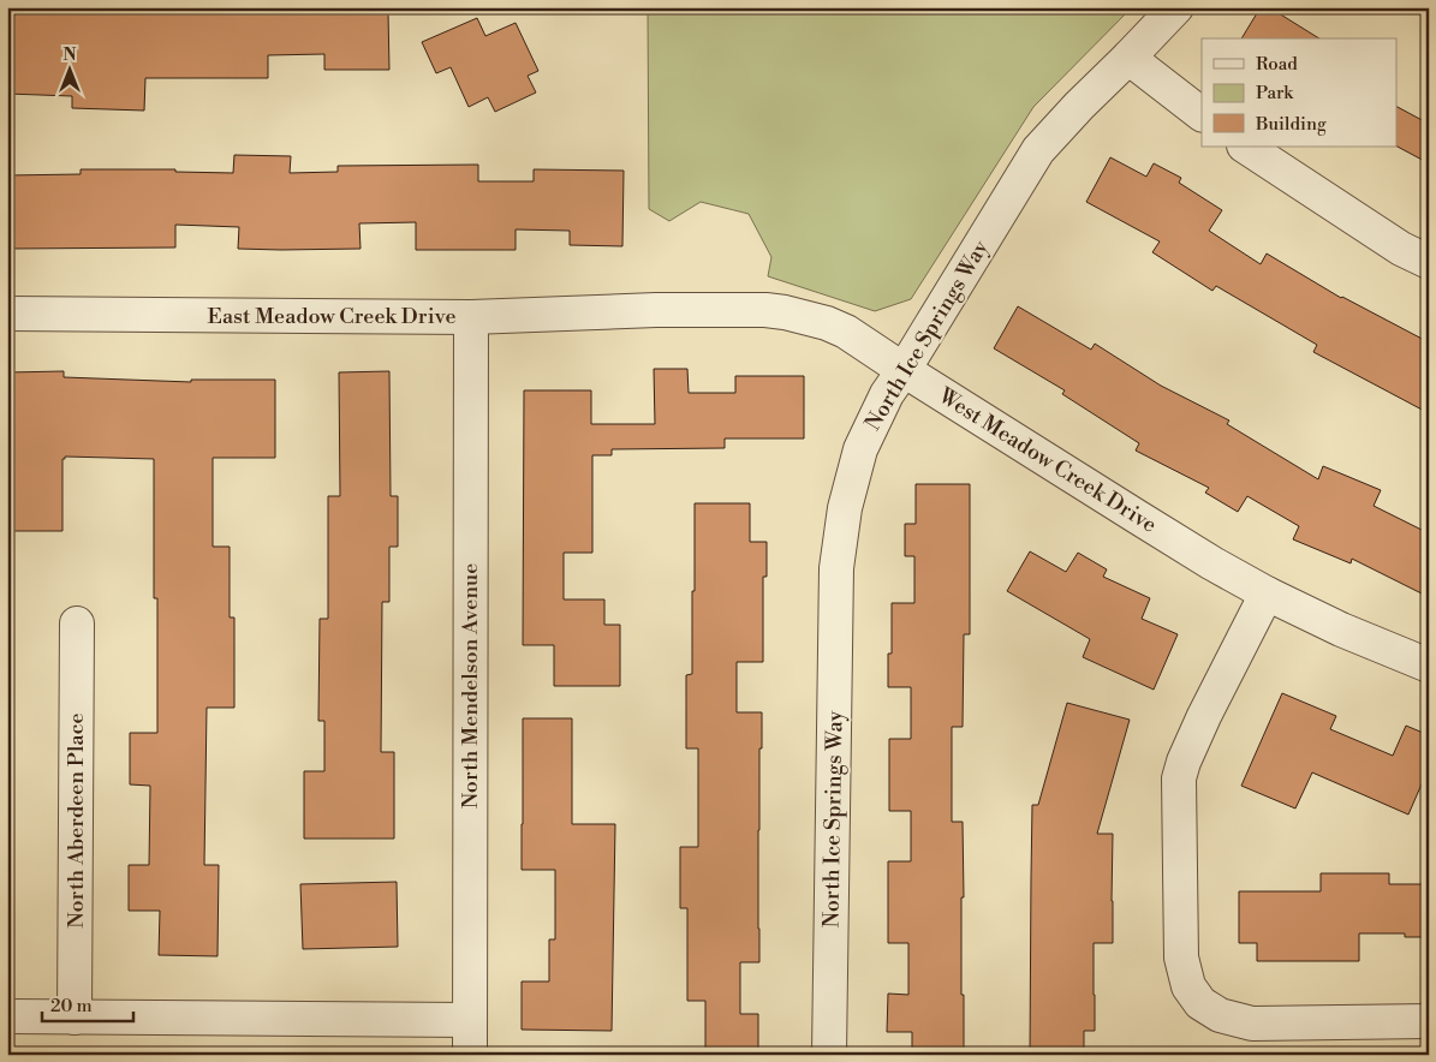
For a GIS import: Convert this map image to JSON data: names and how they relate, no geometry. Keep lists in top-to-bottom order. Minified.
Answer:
{"streets":{"street":["East Meadow Creek Drive","North Ice Springs Way","West Meadow Creek Drive","North Mendelson Avenue","North Aberdeen Place"]},"crossings":[["East Meadow Creek Drive","West Meadow Creek Drive"],["East Meadow Creek Drive","North Mendelson Avenue"],["North Ice Springs Way","West Meadow Creek Drive"]],"legend":["Road","Park","Building"],"scale_bar":"20 m","north":"top"}
